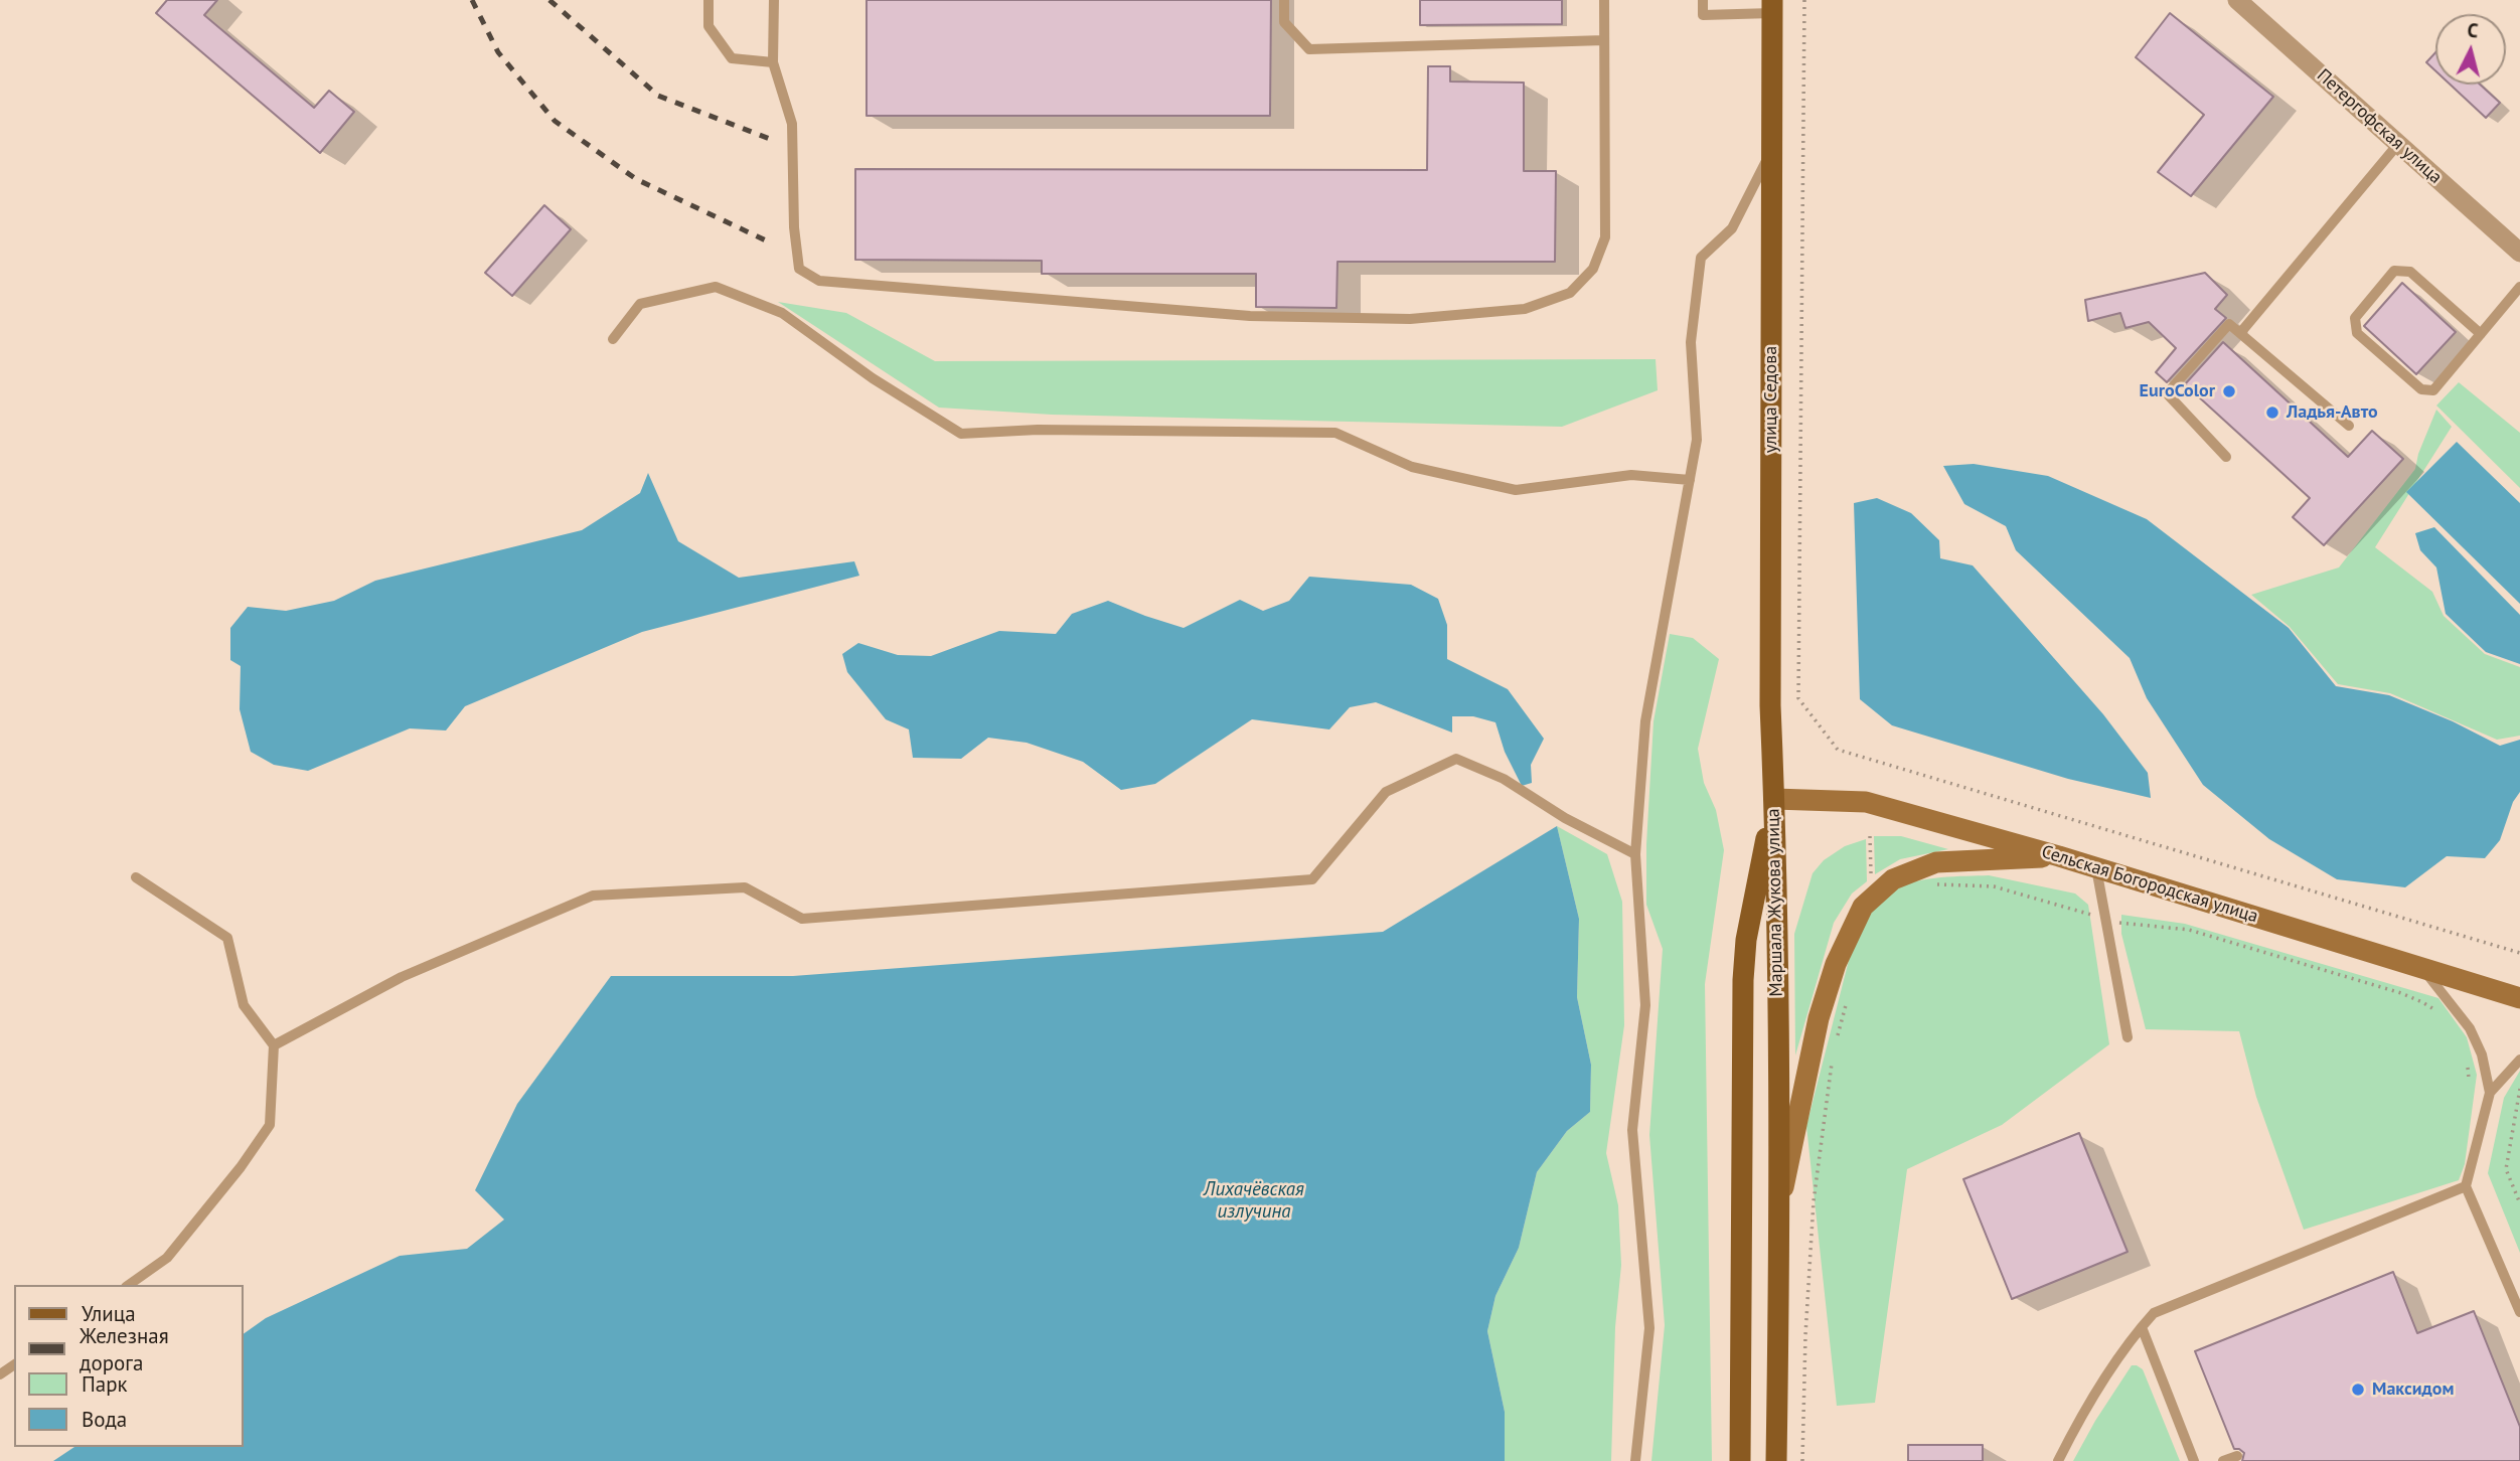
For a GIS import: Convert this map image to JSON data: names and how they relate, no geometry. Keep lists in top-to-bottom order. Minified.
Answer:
{"streets":{"main road":["улица Седова","Сельская Богородская улица","Маршала Жукова улица"],"street":["Петергофская улица"]},"crossings":[["улица Седова","Сельская Богородская улица"],["улица Седова","Маршала Жукова улица"],["Сельская Богородская улица","Маршала Жукова улица"]],"water":["Лихачёвская излучина"],"places":["EuroColor","Ладья-Авто","Максидом"],"legend":["Улица","Железная дорога","Парк","Вода"],"north":"top"}
